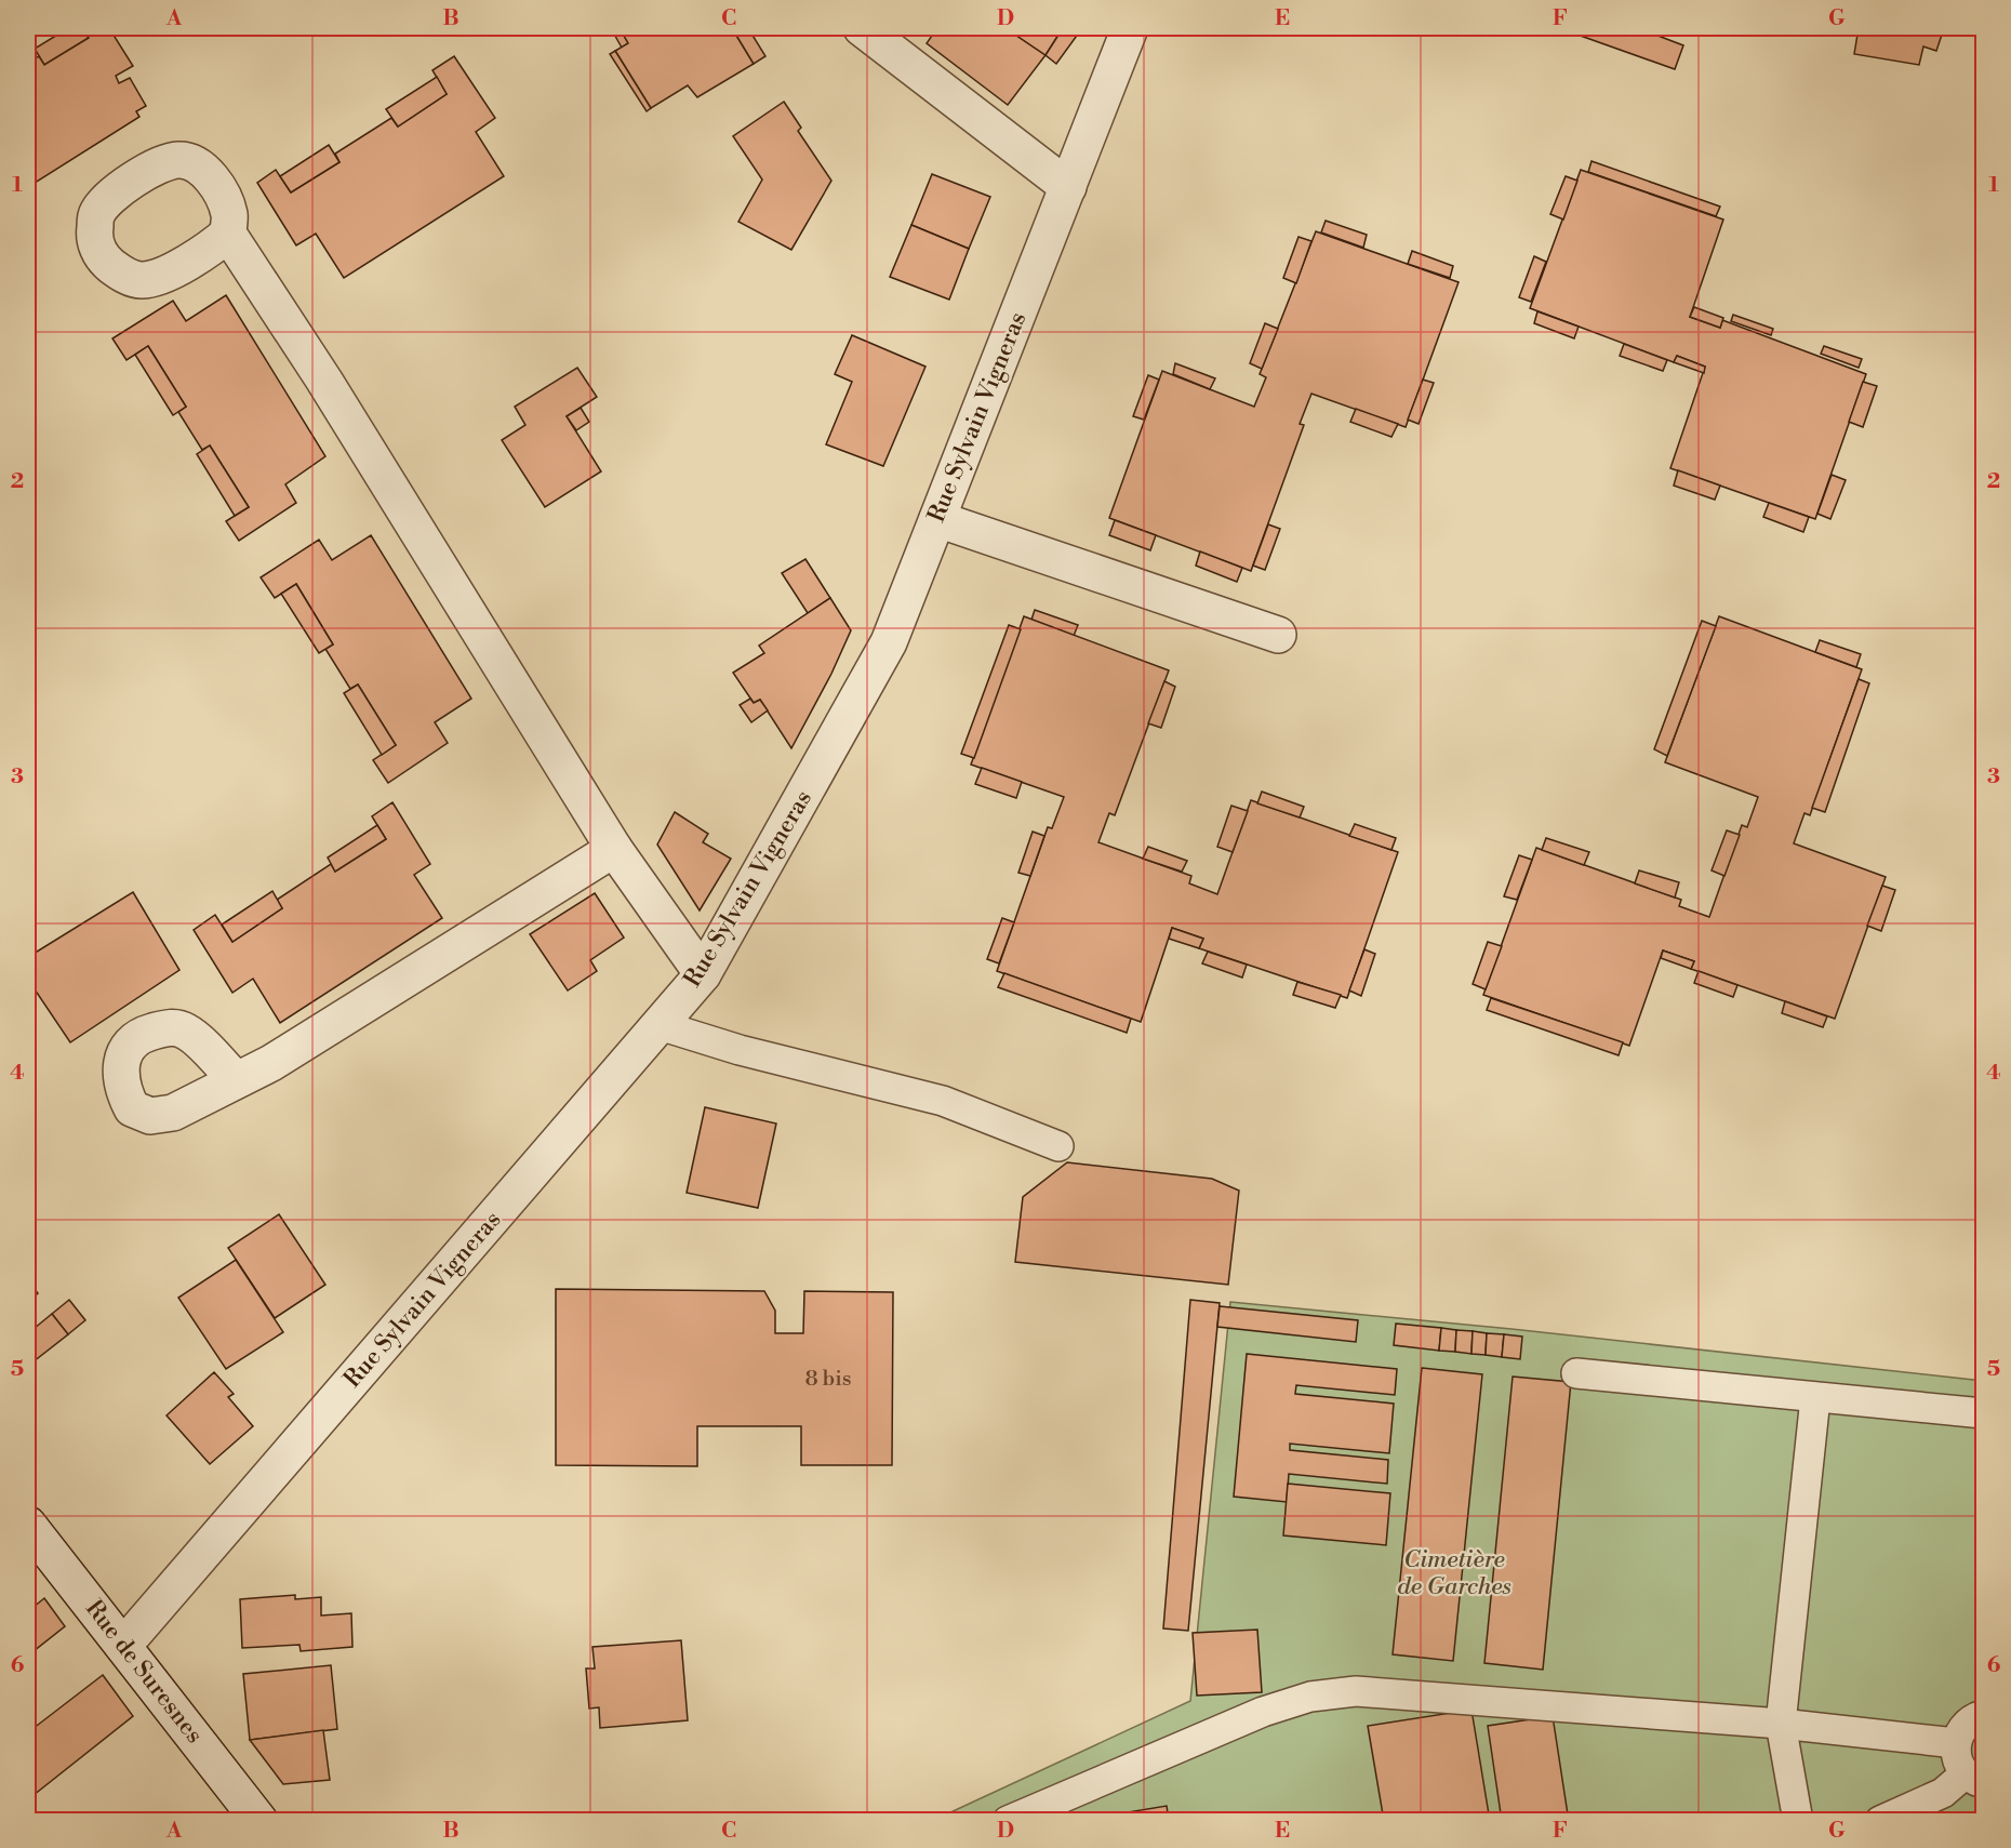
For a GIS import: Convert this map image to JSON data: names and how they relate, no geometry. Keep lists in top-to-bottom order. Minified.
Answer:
{"streets":{"street":["Rue Sylvain Vigneras","Rue de Suresnes"]},"crossings":[["Rue Sylvain Vigneras","Rue de Suresnes"]],"parks":["Cimetière de Garches"],"house_numbers":["8 bis"],"grid":{"columns":["A","B","C","D","E","F","G"],"rows":["1","2","3","4","5","6"]}}
